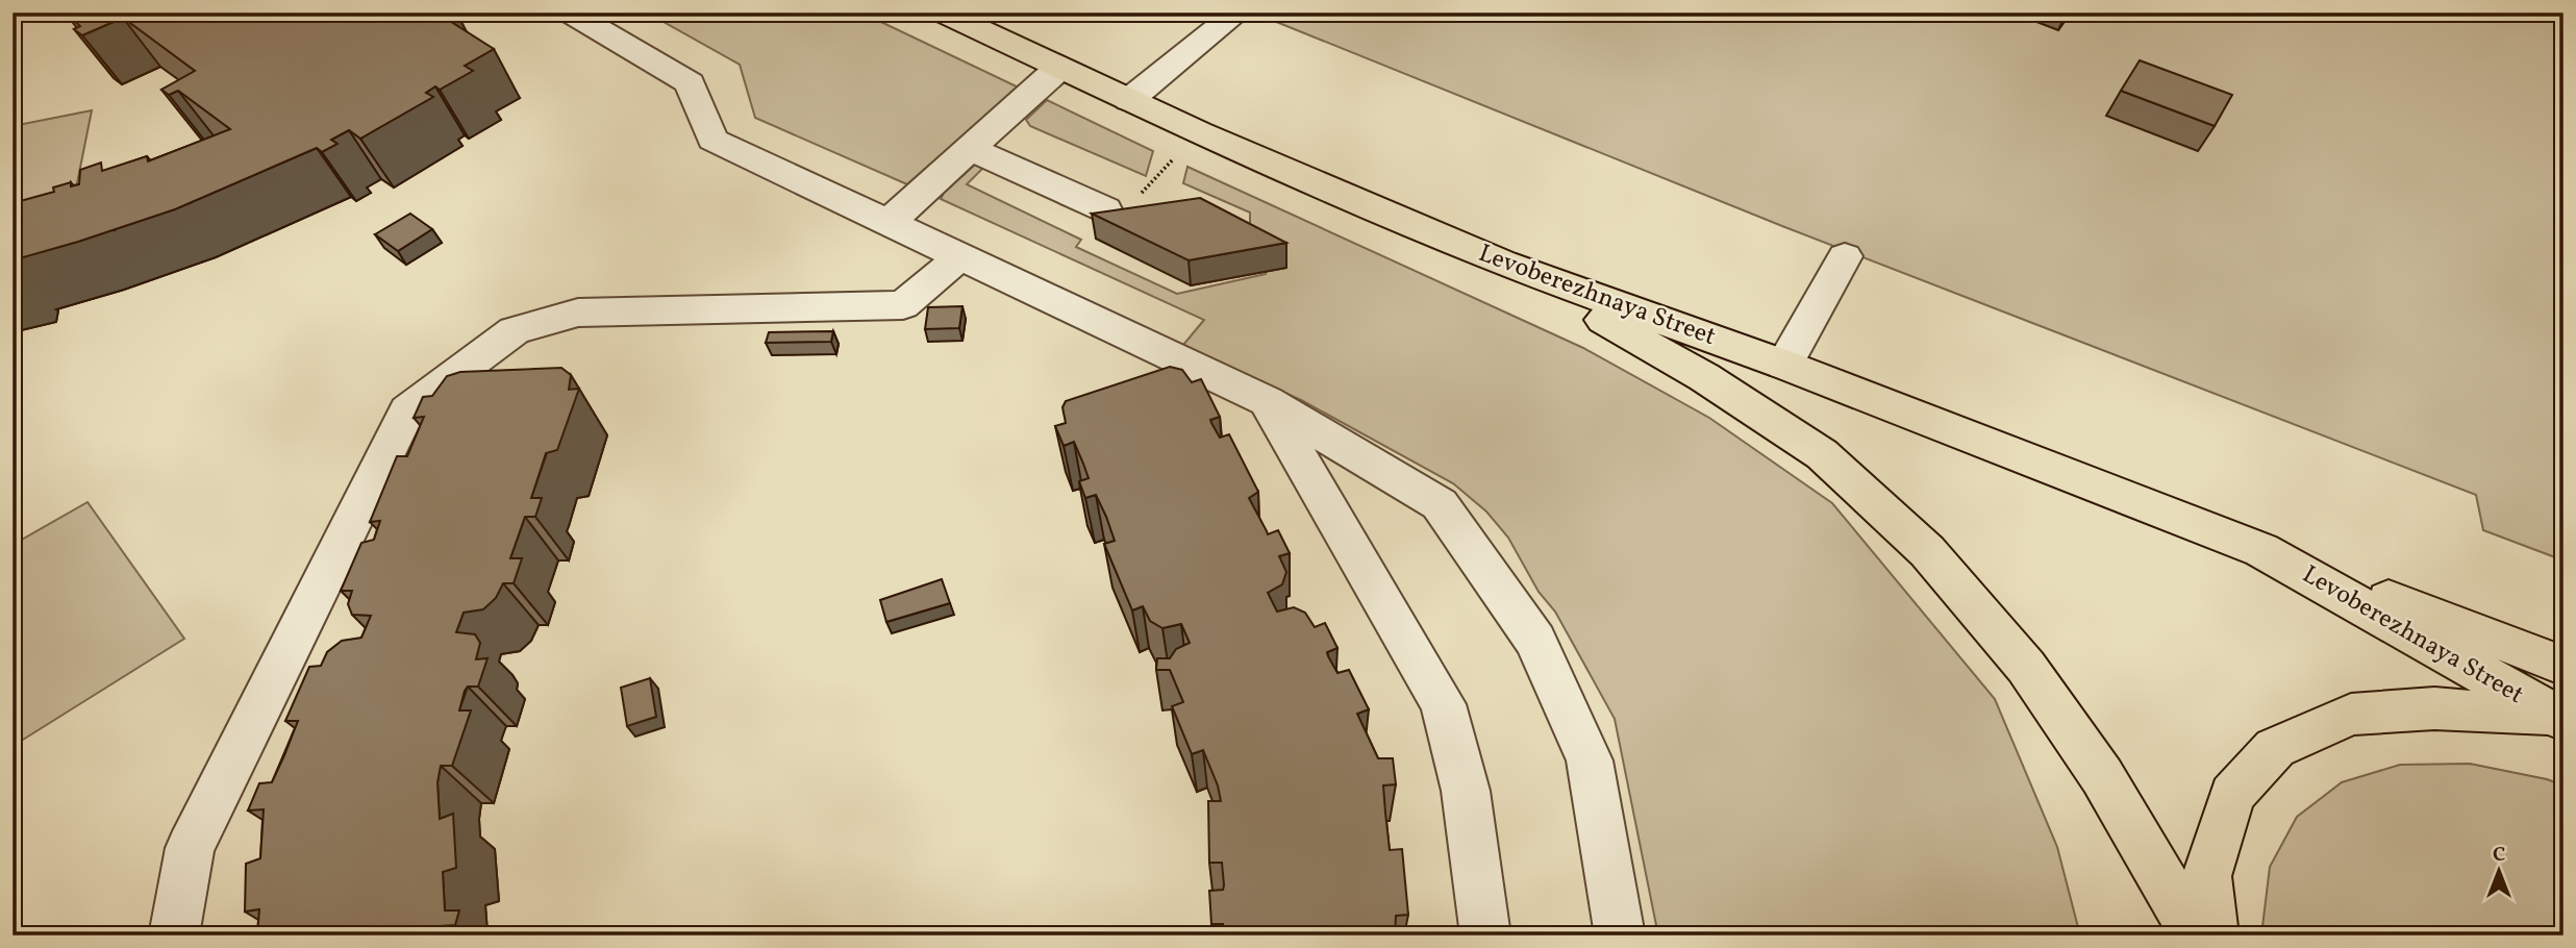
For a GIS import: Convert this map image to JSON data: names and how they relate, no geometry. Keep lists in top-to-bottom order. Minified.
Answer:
{"streets":{"main road":["Levoberezhnaya Street"]},"north":"top"}
